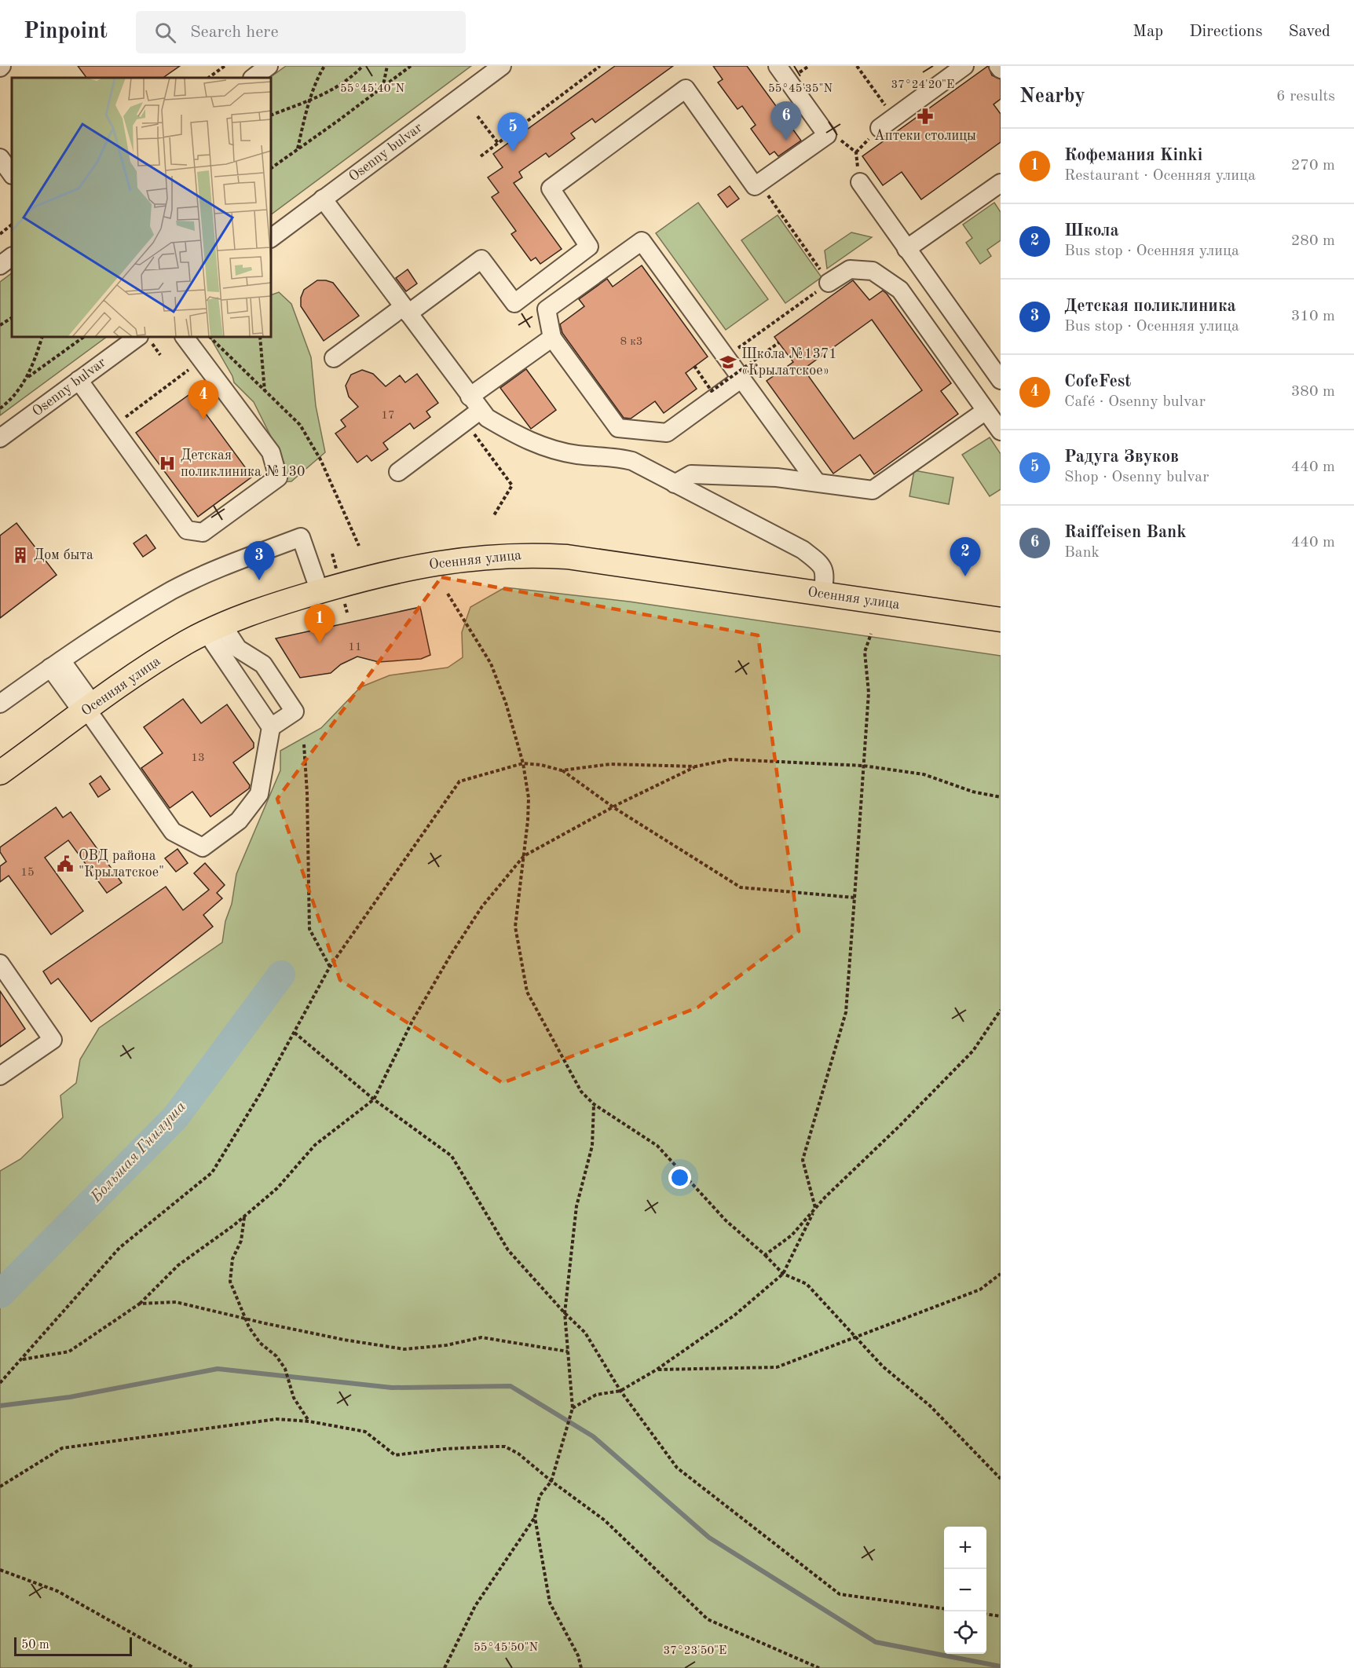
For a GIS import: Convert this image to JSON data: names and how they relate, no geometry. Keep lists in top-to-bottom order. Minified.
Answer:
{"streets":{"main road":["Осенняя улица"],"street":["Osenny bulvar"]},"water":["Большая Гнилуша"],"places":{"pharmacy":["Аптеки столицы"],"school or university":["Школа №1371 «Крылатское»"],"hospital":["Детская поликлиника №130"],"building":["Дом быта"],"public building":["ОВД района \"Крылатское\""]},"house_numbers":["8 к3","17","11","13","15"],"scale_bar":"50 m","page":{"header":"Pinpoint","search":"Search here","nav":["Map","Directions","Saved"],"heading":["Nearby","6 results"],"pins":["6","5","4","2","3","1"],"list":[{"mark":"1","name":"Кофемания Kinki","note":"Restaurant · Осенняя улица","value":"270 m"},{"mark":"2","name":"Школа","note":"Bus stop · Осенняя улица","value":"280 m"},{"mark":"3","name":"Детская поликлиника","note":"Bus stop · Осенняя улица","value":"310 m"},{"mark":"4","name":"CofeFest","note":"Café · Osenny bulvar","value":"380 m"},{"mark":"5","name":"Радуга Звуков","note":"Shop · Osenny bulvar","value":"440 m"},{"mark":"6","name":"Raiffeisen Bank","note":"Bank","value":"440 m"}],"map_buttons":["+","−"],"scale":"50 m"},"coordinates":["37°24'20\"E","55°45'35\"N","55°45'40\"N","55°45'50\"N","37°23'50\"E"]}
